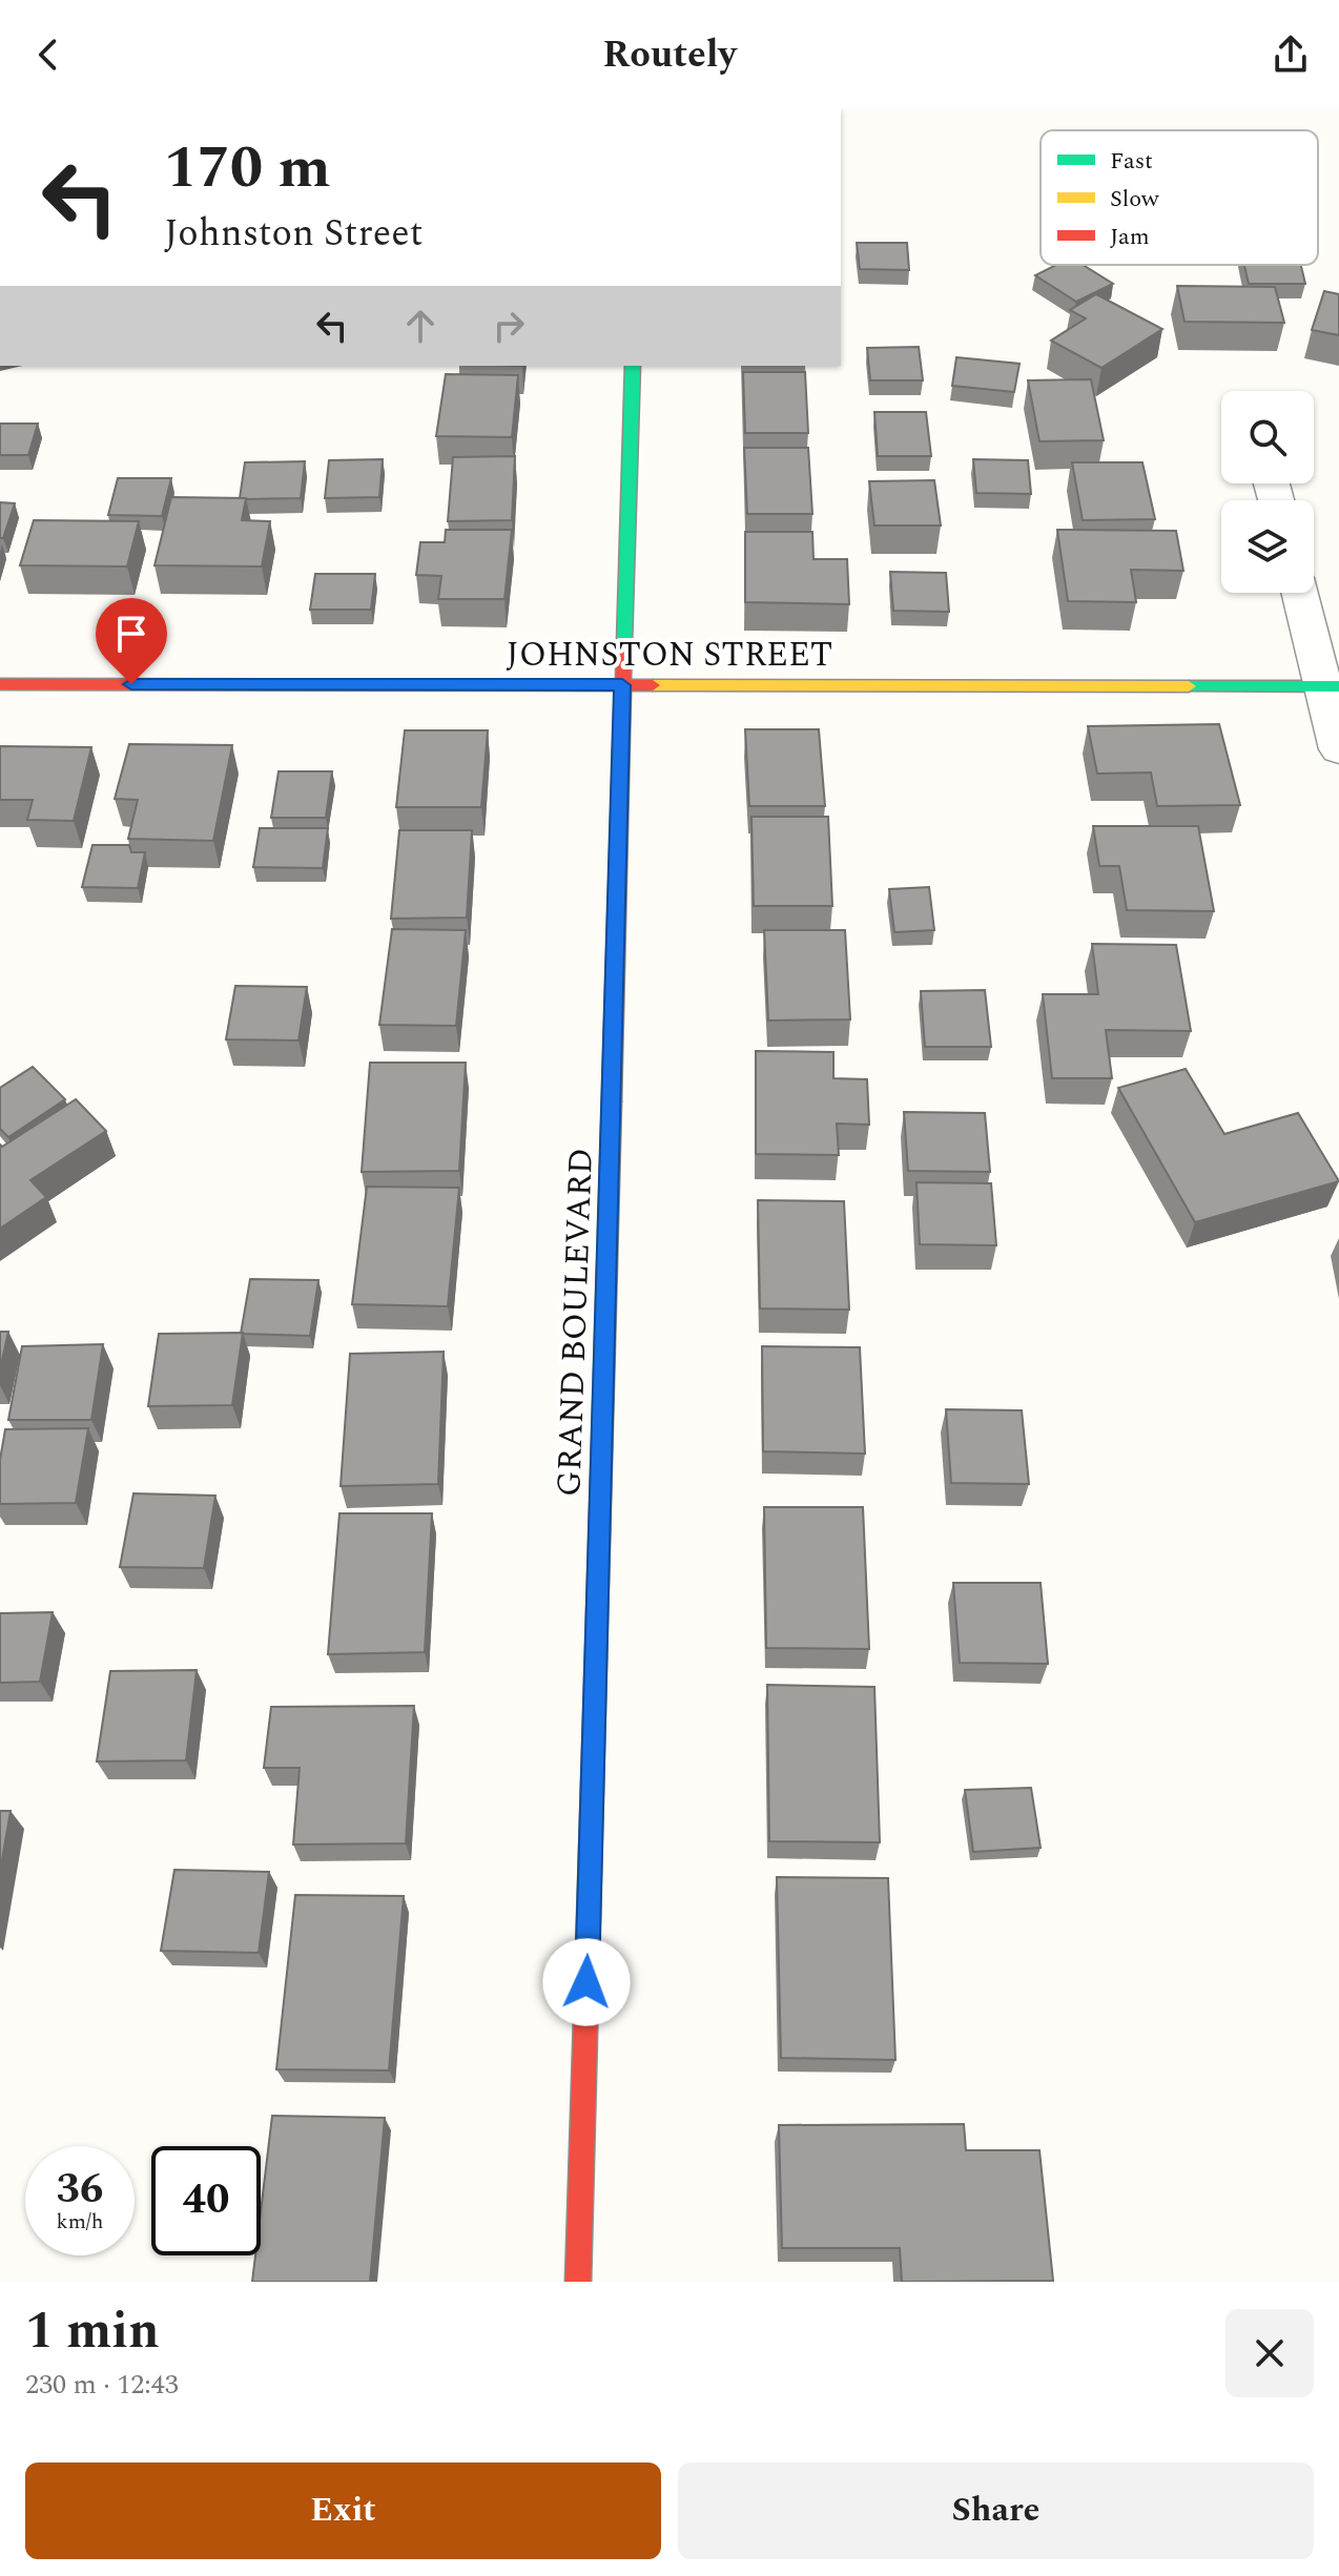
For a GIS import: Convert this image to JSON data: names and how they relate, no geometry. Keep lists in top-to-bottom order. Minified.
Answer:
{"streets":{"street":["JOHNSTON STREET","GRAND BOULEVARD"]},"crossings":[["JOHNSTON STREET","GRAND BOULEVARD"]],"legend":["Fast","Slow","Jam"],"page":{"header":"Routely","turn":["170 m","Johnston Street"],"speed":"36 km/h","limit":"40","heading":["1 min","230 m · 12:43"],"buttons":["Exit","Share"]}}
